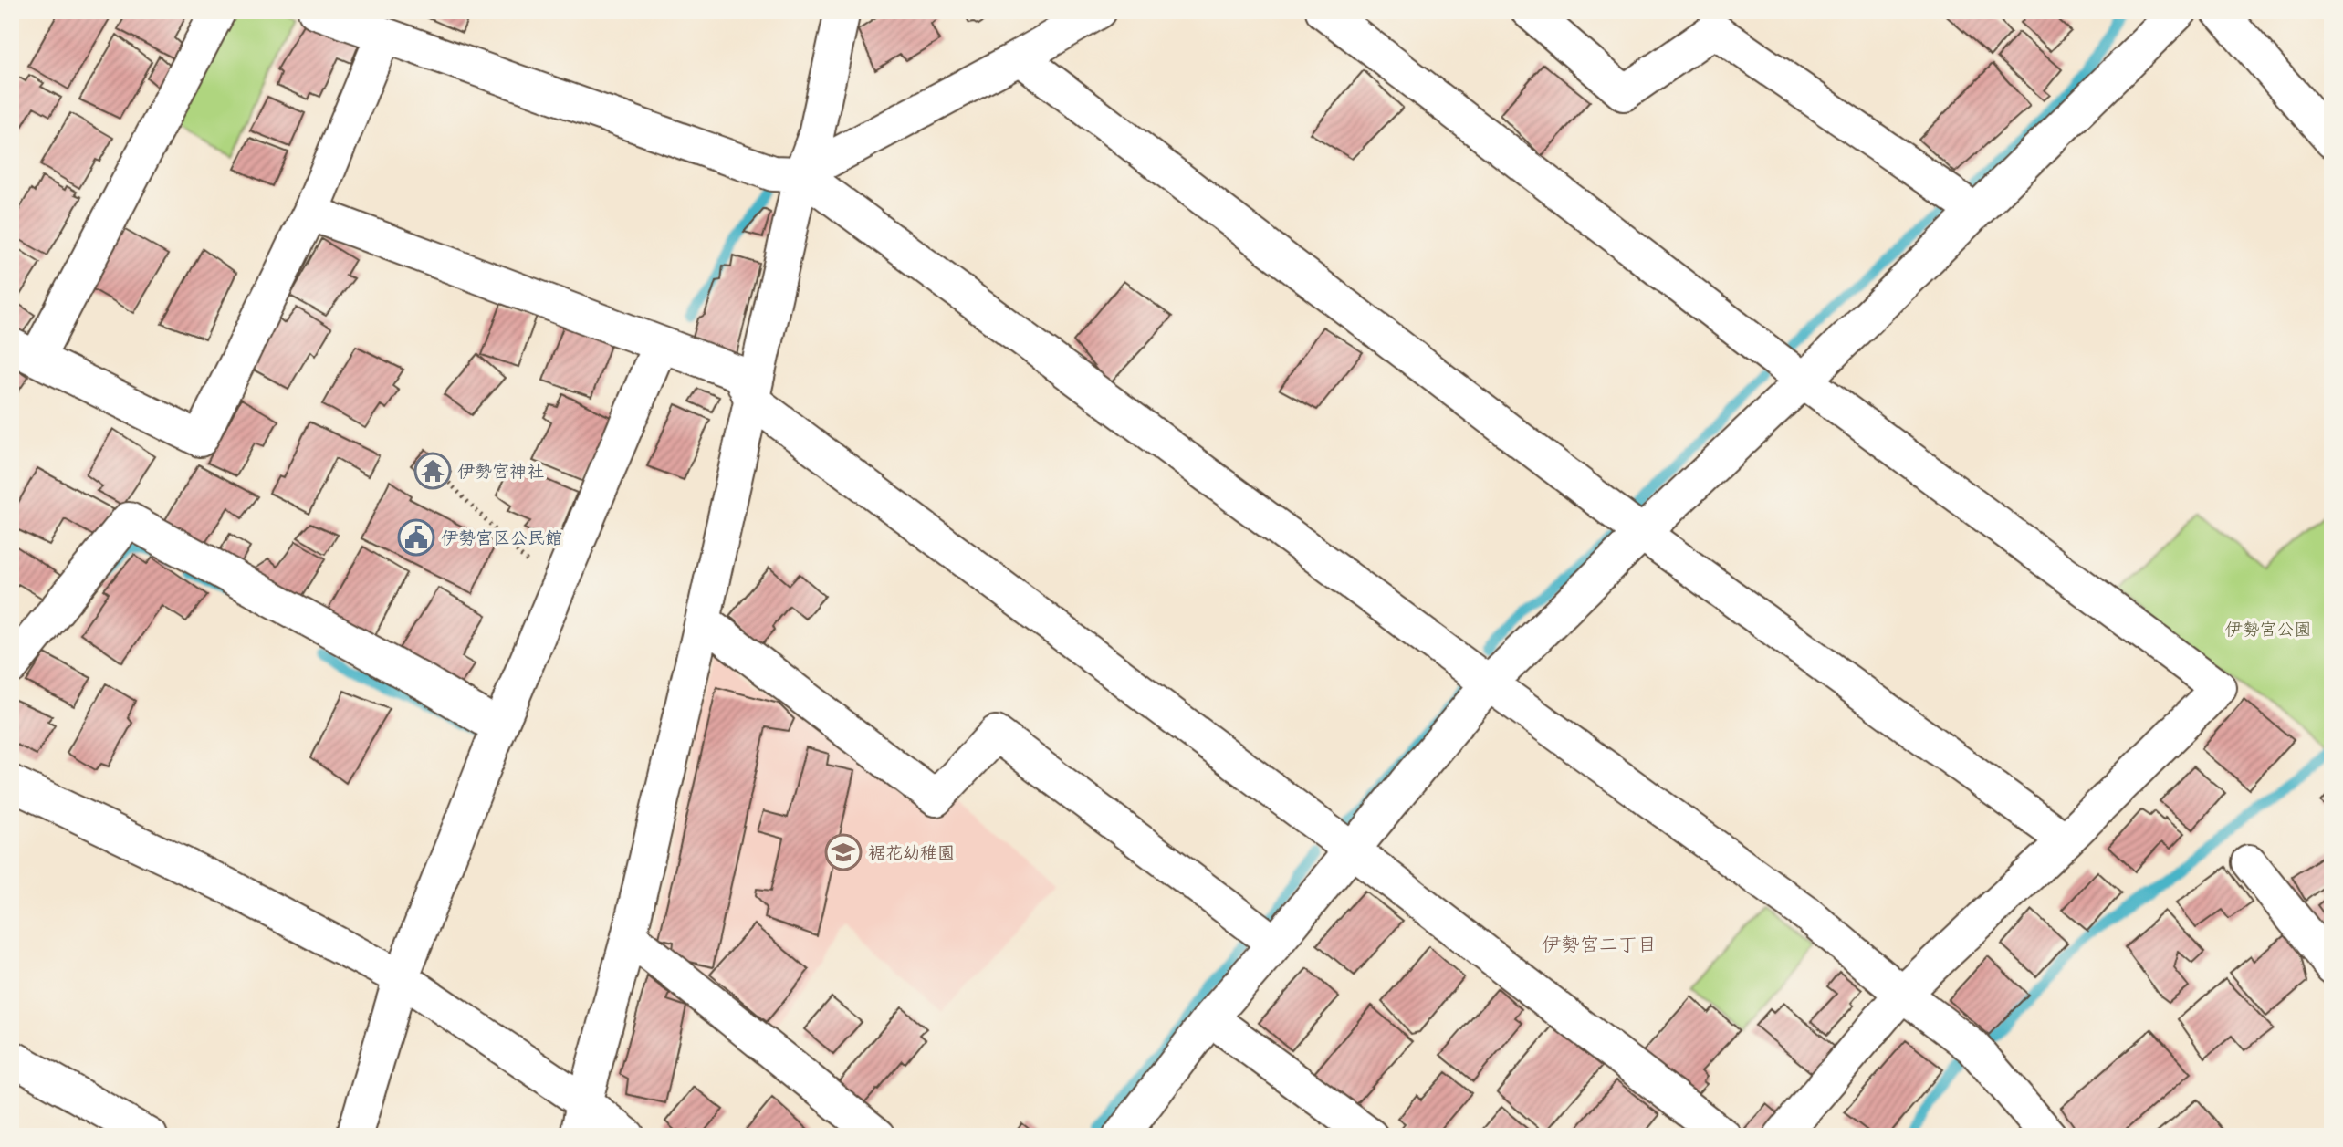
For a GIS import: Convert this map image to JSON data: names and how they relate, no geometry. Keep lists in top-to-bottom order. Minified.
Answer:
{"districts":["伊勢宮二丁目"],"parks":["伊勢宮公園"],"places":{"temple":["伊勢宮神社"],"public building":["伊勢宮区公民館"],"school or university":["裾花幼稚園"]}}
